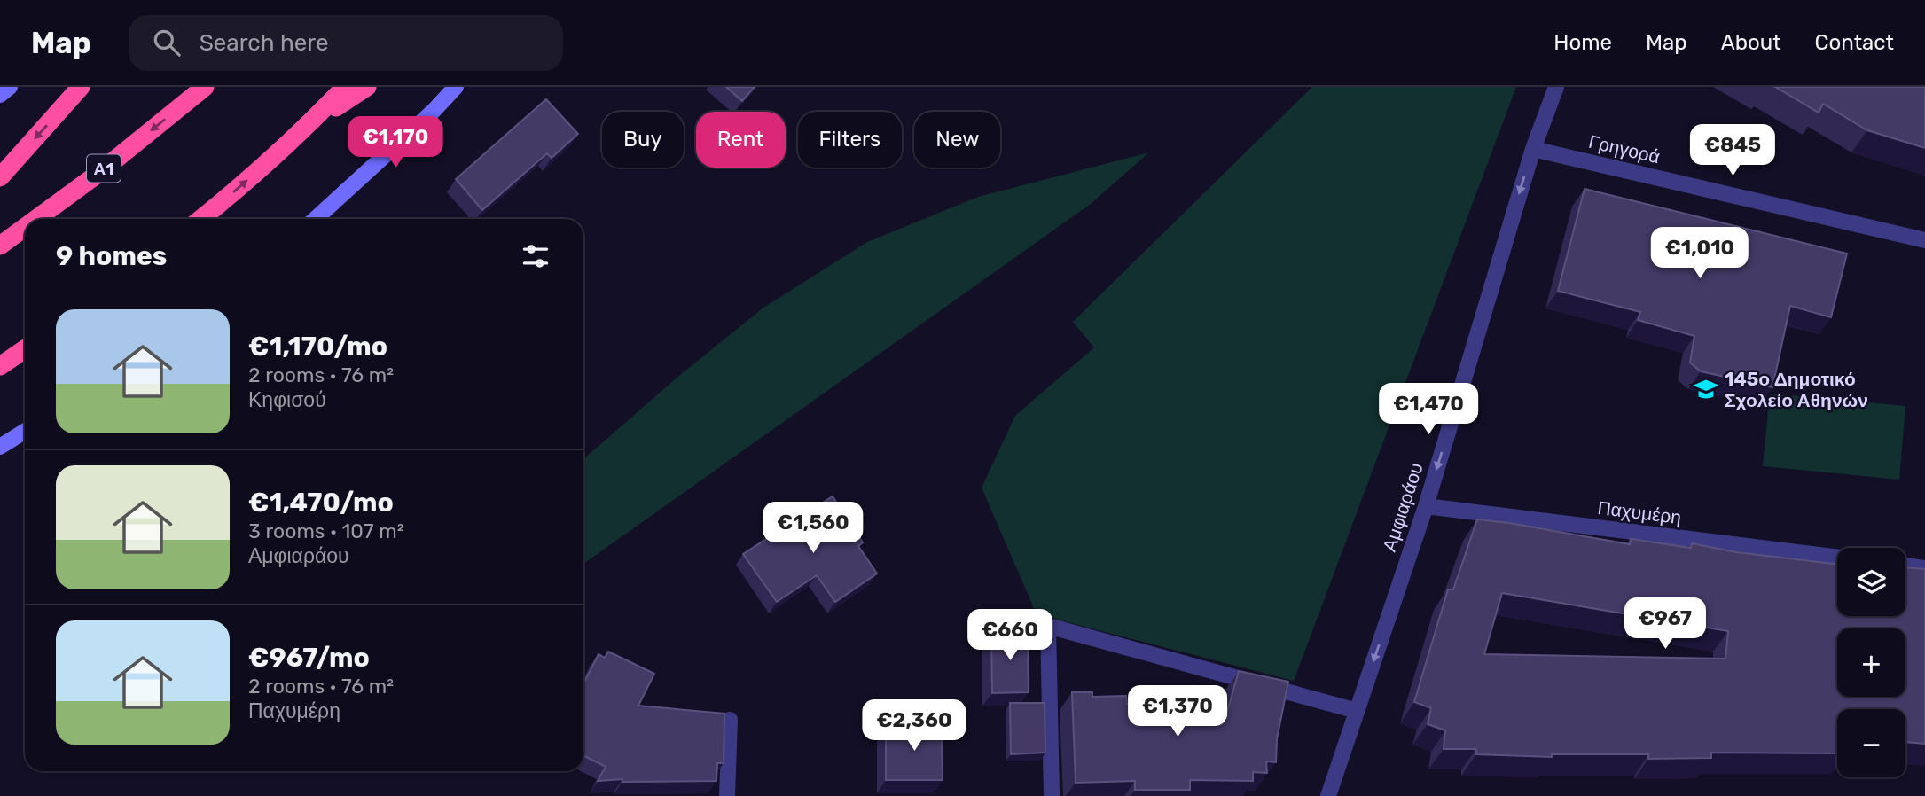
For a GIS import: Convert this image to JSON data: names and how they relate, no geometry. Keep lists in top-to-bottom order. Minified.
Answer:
{"streets":{"highway":["Α1"],"street":["Γρηγορά","Αμφιαράου","Παχυμέρη"]},"crossings":[["Γρηγορά","Αμφιαράου"],["Αμφιαράου","Παχυμέρη"]],"one_way":["Αμφιαράου"],"places":{"school or university":["145ο Δημοτικό Σχολείο Αθηνών"]},"page":{"header":"Map","search":"Search here","nav":["Home","Map","About","Contact"],"chip":["Buy","Rent","Filters","New"],"price":["€1,170","€845","€1,010","€1,470","€1,560","€967","€660","€1,370","€2,360"],"heading":"9 homes","list":[{"name":"€1,170/mo","note":"2 rooms · 76 m² · Κηφισού"},{"name":"€1,470/mo","note":"3 rooms · 107 m² · Αμφιαράου"},{"name":"€967/mo","note":"2 rooms · 76 m² · Παχυμέρη"}],"map_buttons":["+","−"]}}
